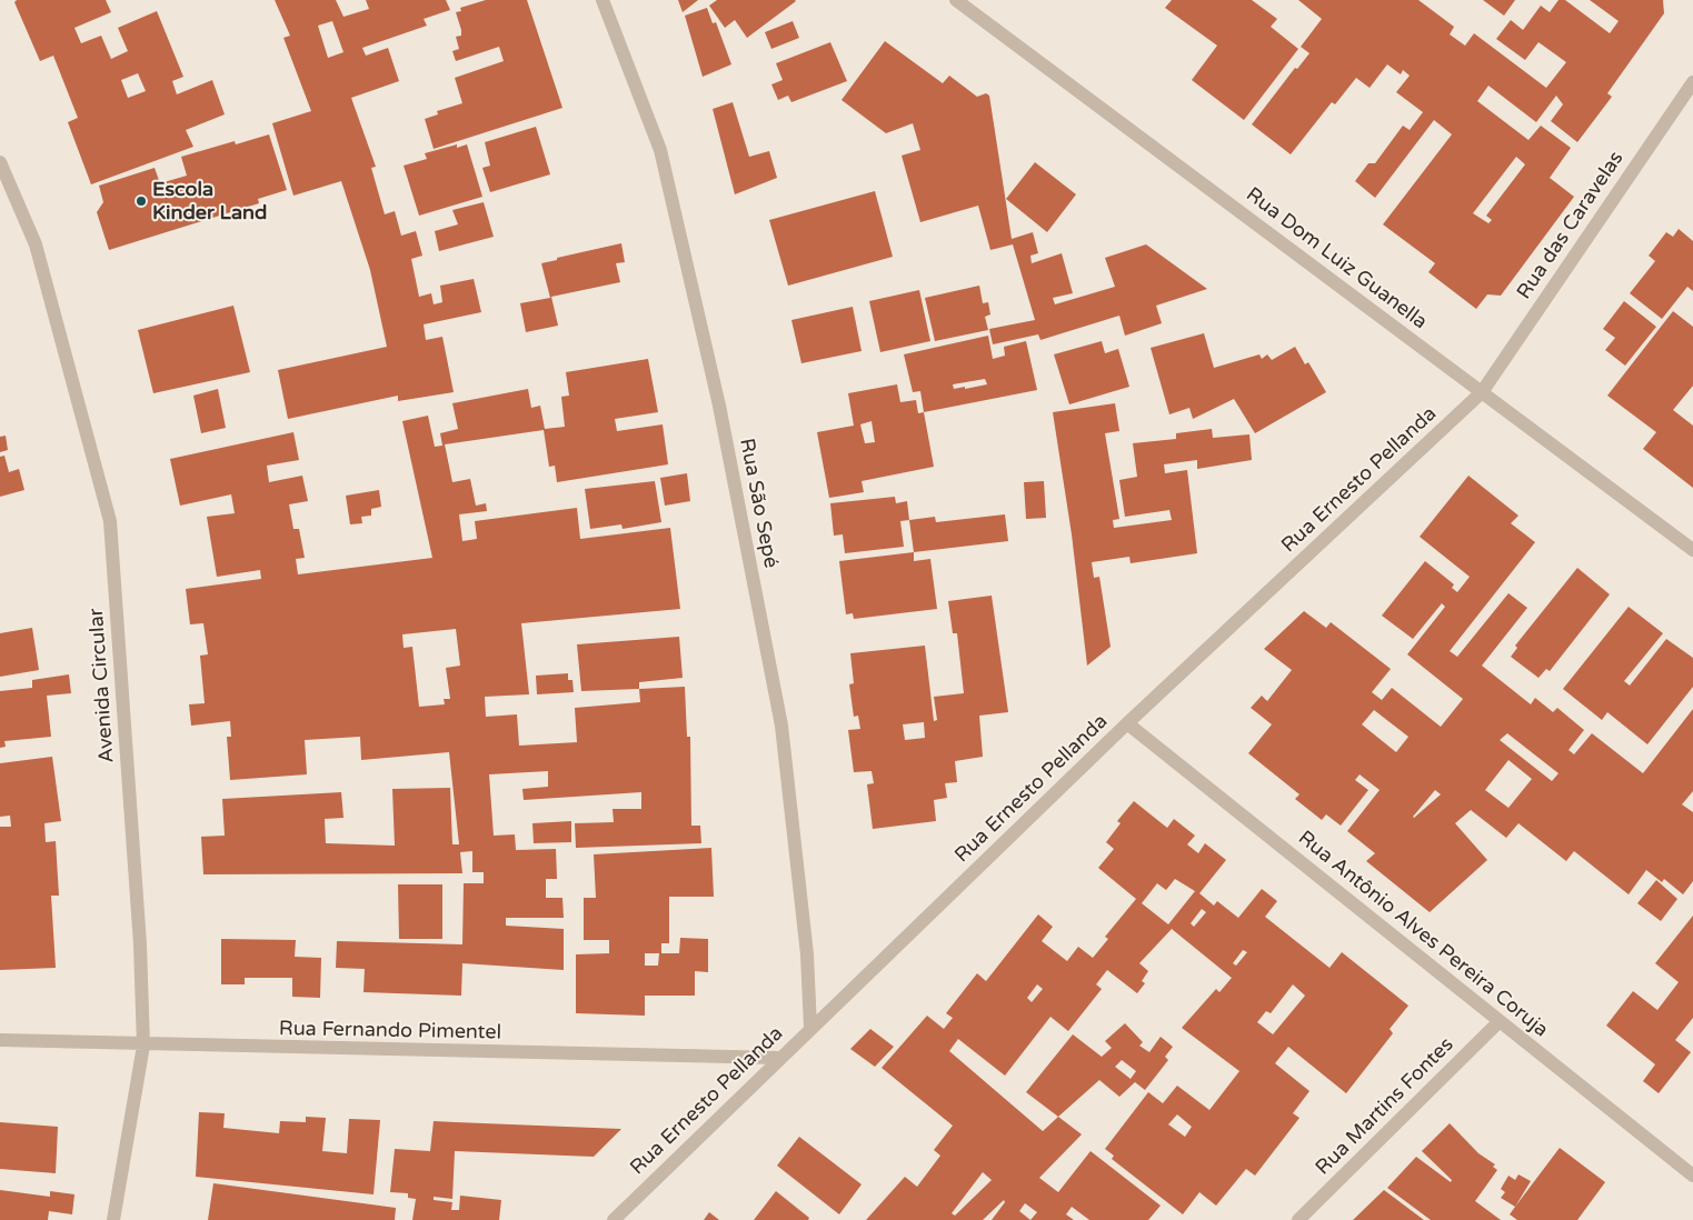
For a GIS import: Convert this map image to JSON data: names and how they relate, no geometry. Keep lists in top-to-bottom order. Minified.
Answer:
{"streets":{"street":["Rua das Caravelas","Rua Dom Luiz Guanella","Rua Ernesto Pellanda","Rua São Sepé","Avenida Circular","Rua Antônio Alves Pereira Coruja","Rua Fernando Pimentel","Rua Martins Fontes"]},"crossings":[["Rua das Caravelas","Rua Dom Luiz Guanella"],["Rua das Caravelas","Rua Ernesto Pellanda"],["Rua Dom Luiz Guanella","Rua Ernesto Pellanda"],["Rua Ernesto Pellanda","Rua São Sepé"],["Rua Ernesto Pellanda","Rua Antônio Alves Pereira Coruja"],["Rua Ernesto Pellanda","Rua Fernando Pimentel"],["Avenida Circular","Rua Fernando Pimentel"],["Rua Antônio Alves Pereira Coruja","Rua Martins Fontes"]],"places":["Escola Kinder Land"]}
